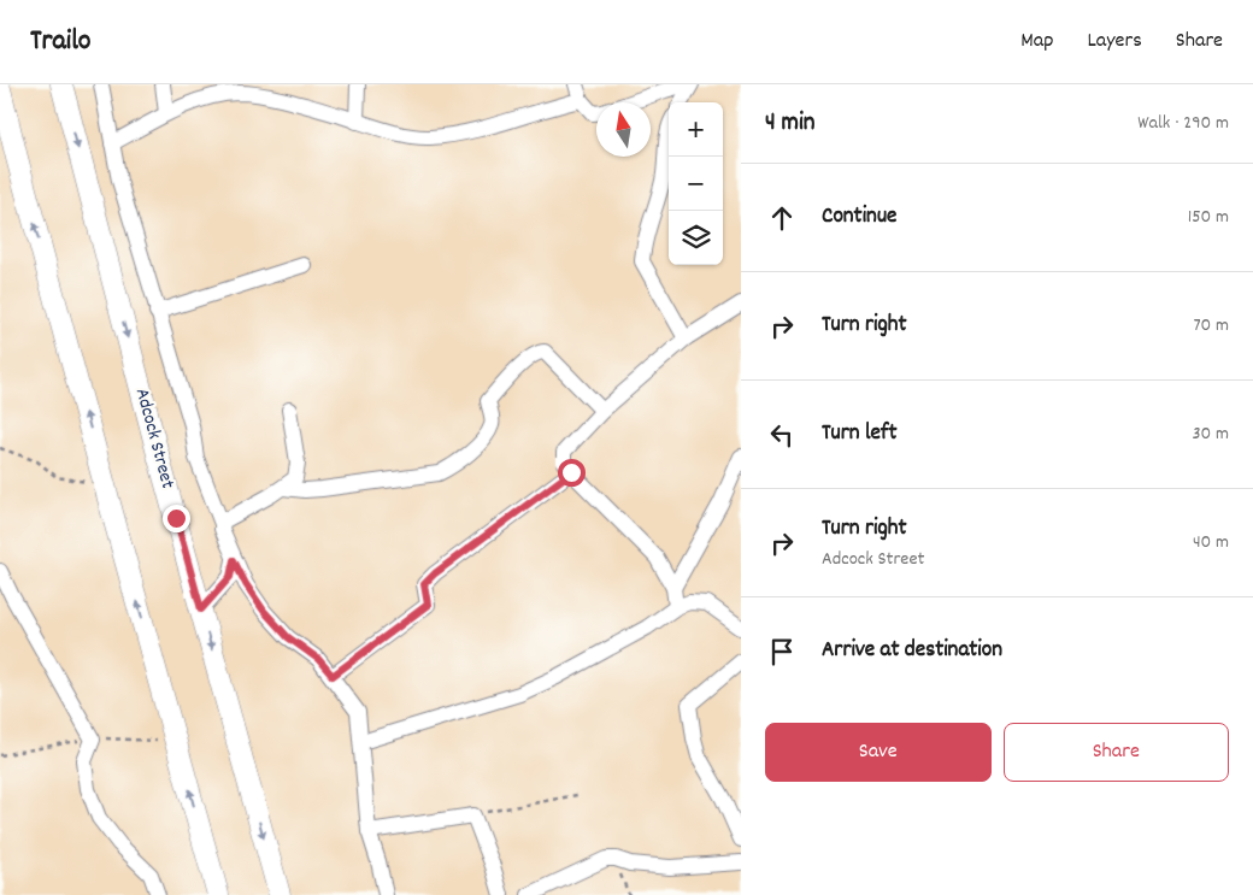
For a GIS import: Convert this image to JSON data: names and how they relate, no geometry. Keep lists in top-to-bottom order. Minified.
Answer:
{"streets":{"main road":["Adcock Street"]},"north":"top","page":{"header":"Trailo","nav":["Map","Layers","Share"],"heading":["4 min","Walk · 290 m"],"map_buttons":["+","−"],"list":[["Continue","150 m"],["Turn right","70 m"],["Turn left","30 m"],["Turn right","Adcock Street","40 m"],"Arrive at destination"],"buttons":["Save","Share"]}}
